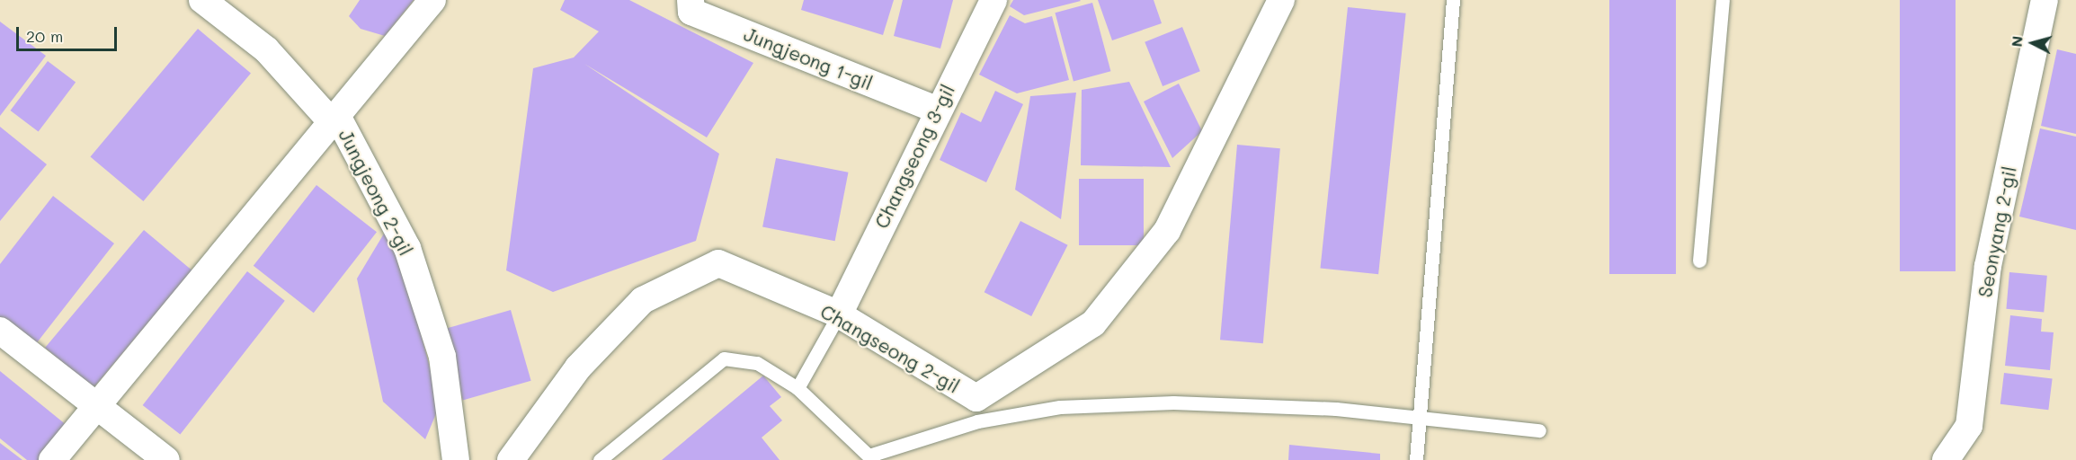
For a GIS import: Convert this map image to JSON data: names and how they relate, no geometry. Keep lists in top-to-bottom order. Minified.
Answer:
{"streets":{"street":["Jungjeong 1-gil","Changseong 3-gil","Jungjeong 2-gil","Seonyang 2-gil","Changseong 2-gil"]},"crossings":[["Jungjeong 1-gil","Changseong 3-gil"],["Changseong 3-gil","Changseong 2-gil"]],"scale_bar":"20 m","north":"left"}
